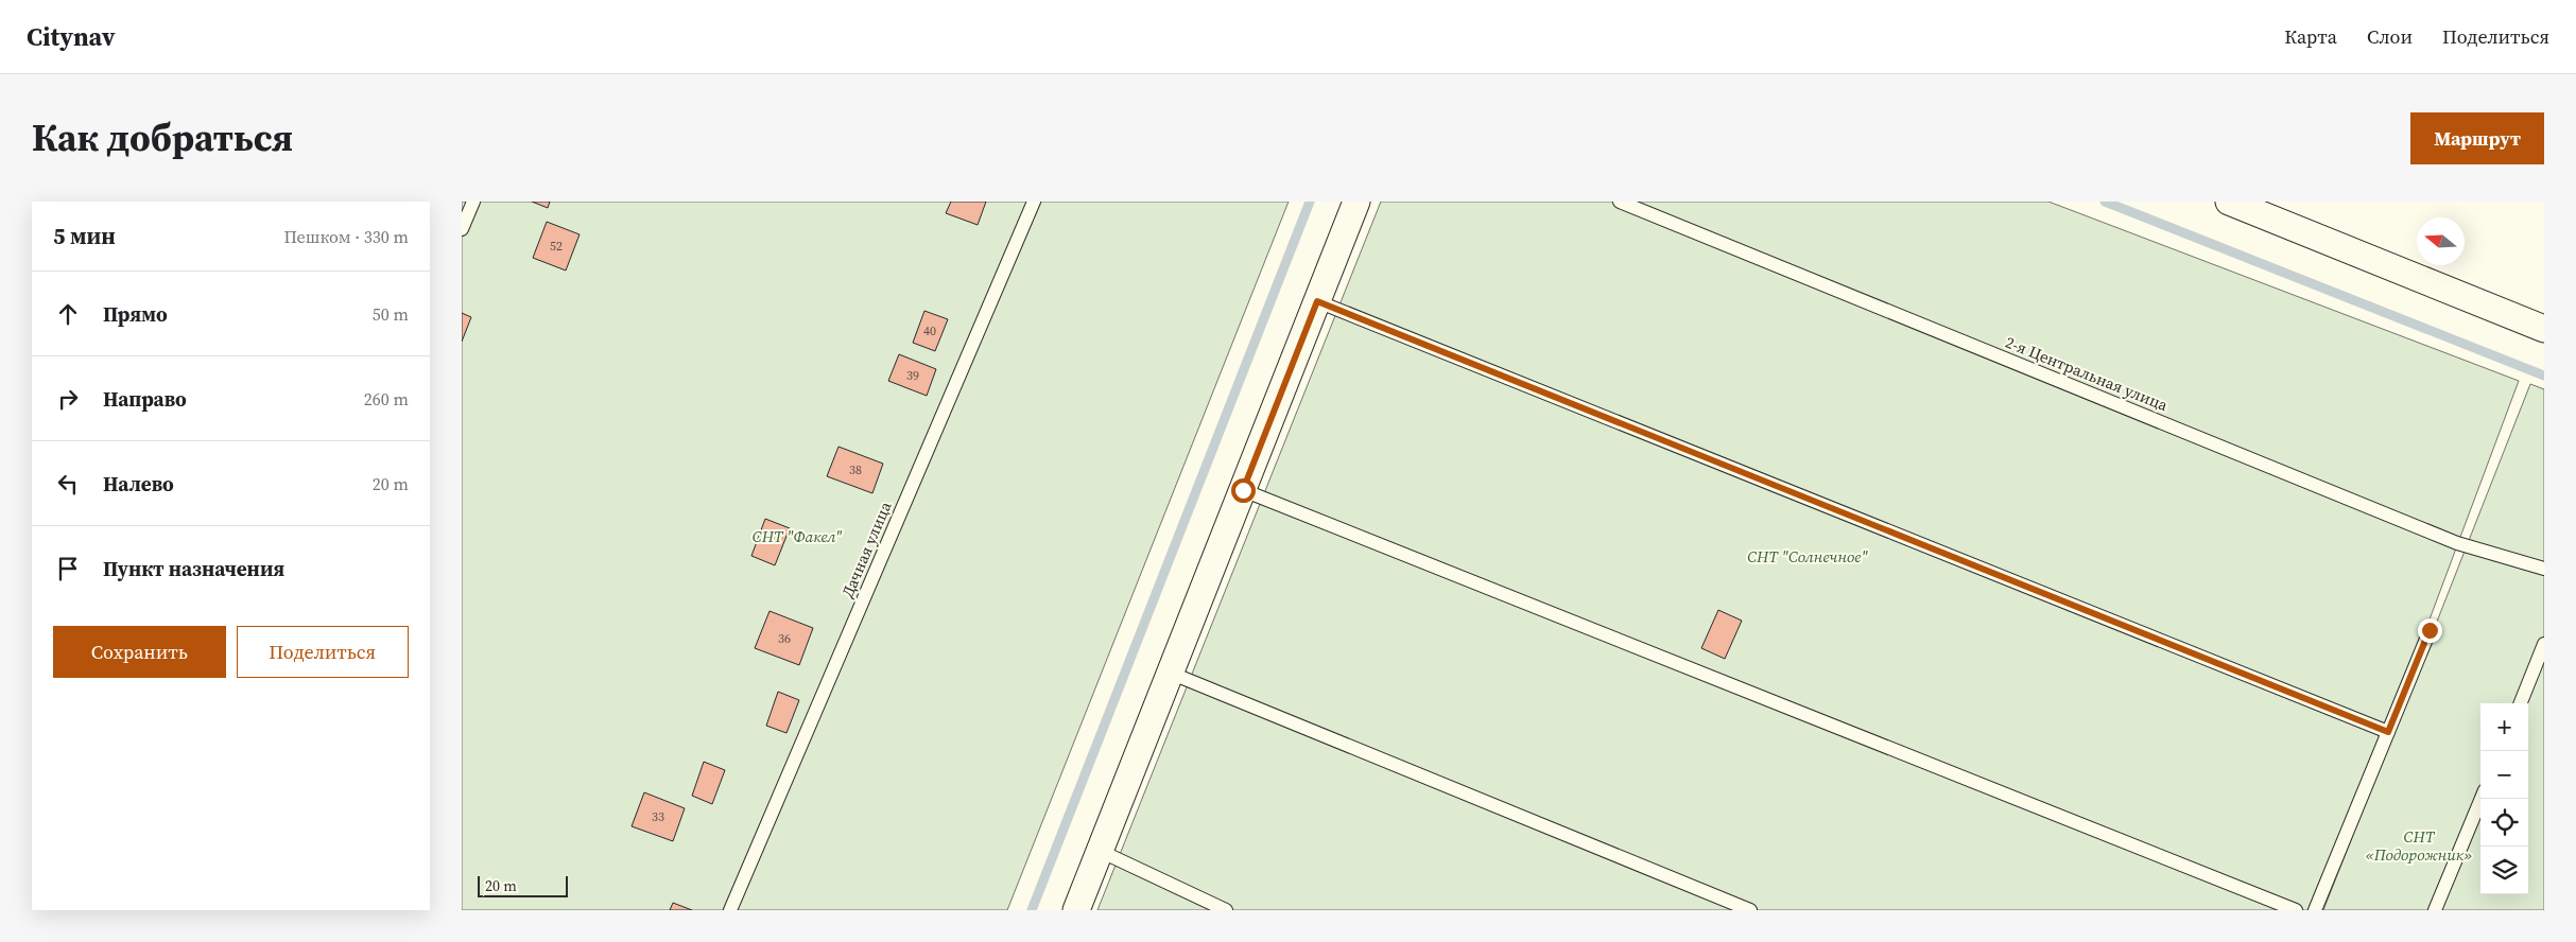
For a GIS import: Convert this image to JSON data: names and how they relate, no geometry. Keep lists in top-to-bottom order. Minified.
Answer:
{"streets":{"lane":["2-я Центральная улица","Дачная улица"]},"parks":["СНТ \"Факел\"","СНТ \"Солнечное\"","СНТ «Подорожник»"],"house_numbers":["52","40","39","38","36","33"],"scale_bar":"20 m","north":"left","page":{"header":"Citynav","nav":["Карта","Слои","Поделиться"],"title":"Как добраться","buttons":["Маршрут",["Сохранить","Поделиться"]],"heading":["5 мин","Пешком · 330 m"],"list":[["Прямо","50 m"],["Направо","260 m"],["Налево","20 m"],"Пункт назначения"],"map_buttons":["+","−"],"scale":"20 m"}}
